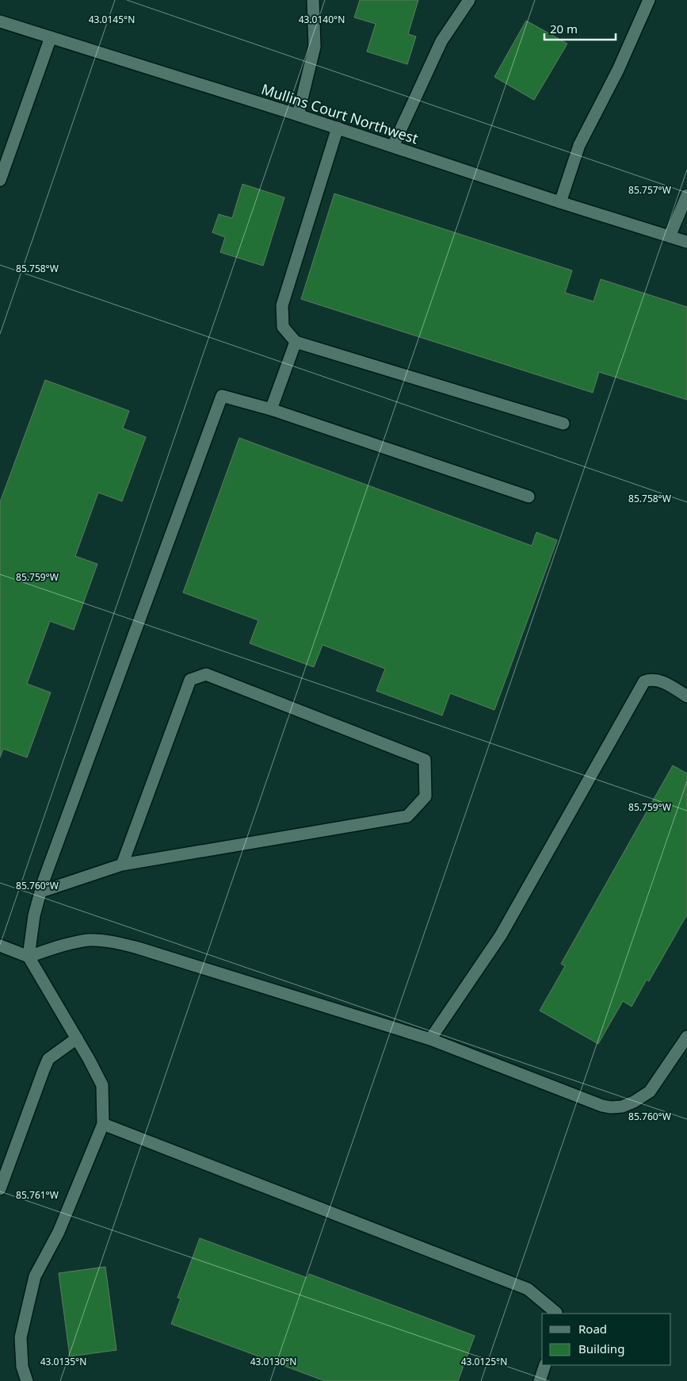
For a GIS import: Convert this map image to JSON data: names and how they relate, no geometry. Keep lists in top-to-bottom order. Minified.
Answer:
{"streets":{"street":["Mullins Court Northwest"]},"legend":["Road","Building"],"scale_bar":"20 m","coordinates":["43.0145°N","43.0140°N","85.757°W","85.758°W","85.759°W","85.760°W","85.761°W","43.0135°N","43.0130°N","43.0125°N"]}
